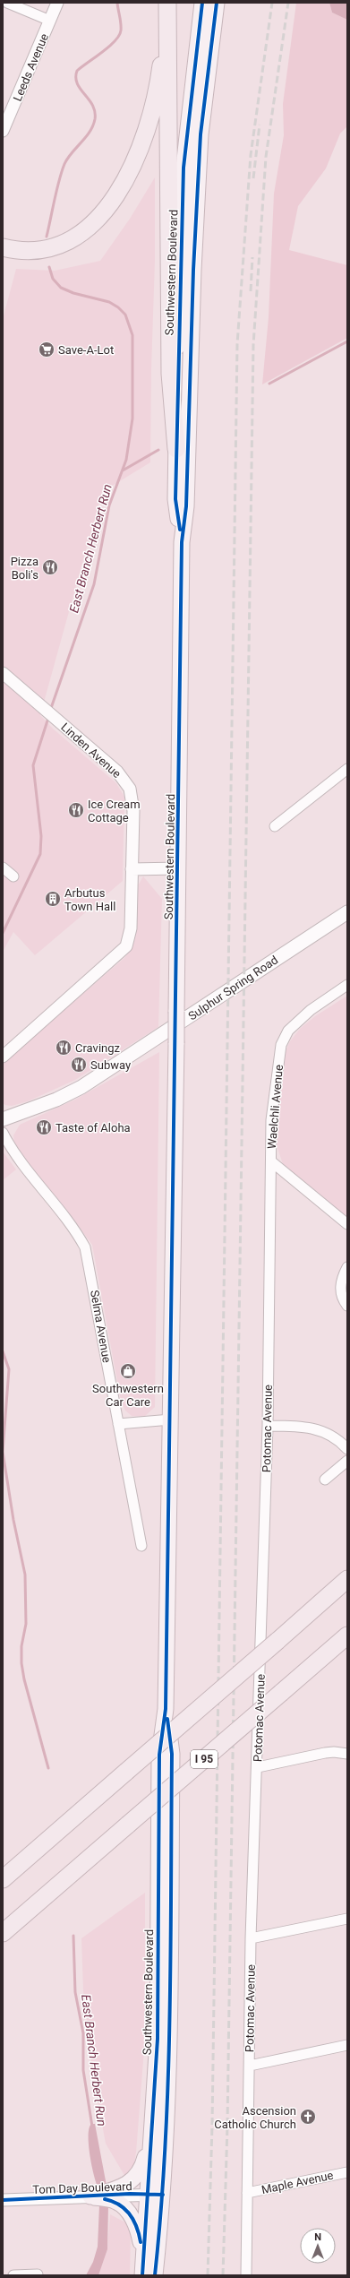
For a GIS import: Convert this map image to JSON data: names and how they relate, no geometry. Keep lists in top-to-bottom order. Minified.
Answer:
{"streets":{"highway":["I 95"],"main road":["Southwestern Boulevard","Sulphur Spring Road"],"street":["Leeds Avenue","Linden Avenue","Waelchli Avenue","Selma Avenue","Potomac Avenue","Maple Avenue","Tom Day Boulevard"]},"crossings":[["Southwestern Boulevard","Tom Day Boulevard"],["Waelchli Avenue","Potomac Avenue"],["Potomac Avenue","Maple Avenue"]],"water":["East Branch Herbert Run"],"places":{"supermarket":["Save-A-Lot"],"restaurant":["Pizza Boli's","Ice Cream Cottage","Cravingz","Subway","Taste of Aloha"],"building":["Arbutus Town Hall"],"shop":["Southwestern Car Care"],"church":["Ascension Catholic Church"]},"north":"top"}
